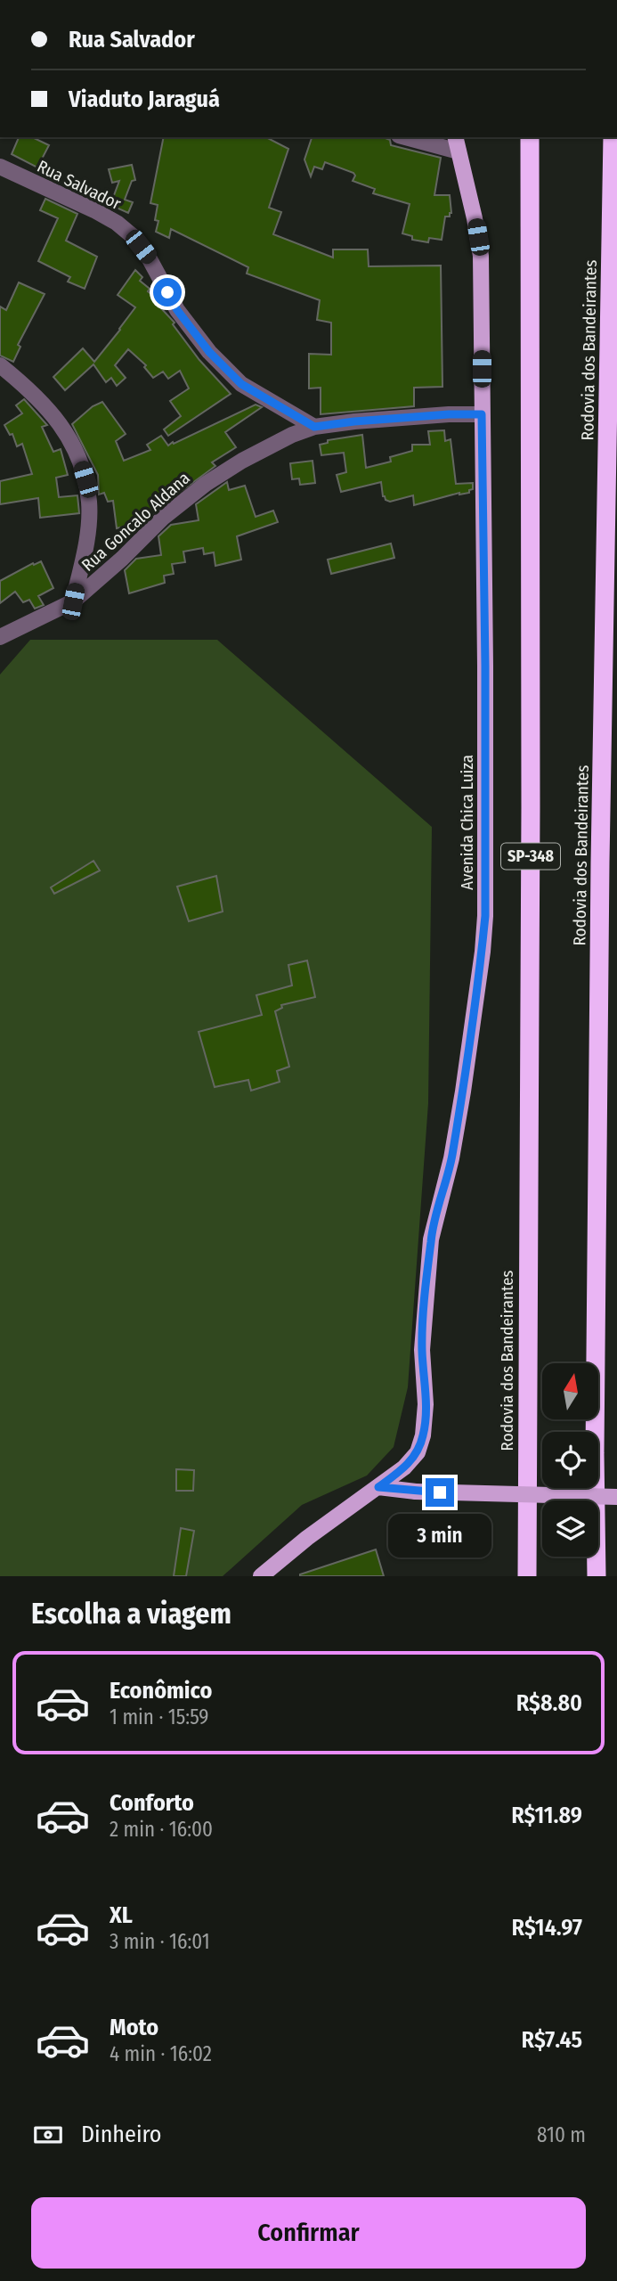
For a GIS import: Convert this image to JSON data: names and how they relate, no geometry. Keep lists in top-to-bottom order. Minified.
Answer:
{"streets":{"highway":["Rodovia dos Bandeirantes","SP-348"],"main road":["Avenida Chica Luiza"],"street":["Rua Salvador","Rua Goncalo Aldana"]},"crossings":[["Rua Salvador","Rua Goncalo Aldana"],["Rua Goncalo Aldana","Avenida Chica Luiza"]],"north":"top","page":{"banner":["Rua Salvador","Viaduto Jaraguá"],"bubble":"3 min","heading":"Escolha a viagem","list":[{"name":"Econômico","note":"1 min · 15:59","value":"R$8.80"},{"name":"Conforto","note":"2 min · 16:00","value":"R$11.89"},{"name":"XL","note":"3 min · 16:01","value":"R$14.97"},{"name":"Moto","note":"4 min · 16:02","value":"R$7.45"}],"pay":["Dinheiro","810 m"],"buttons":"Confirmar"}}
